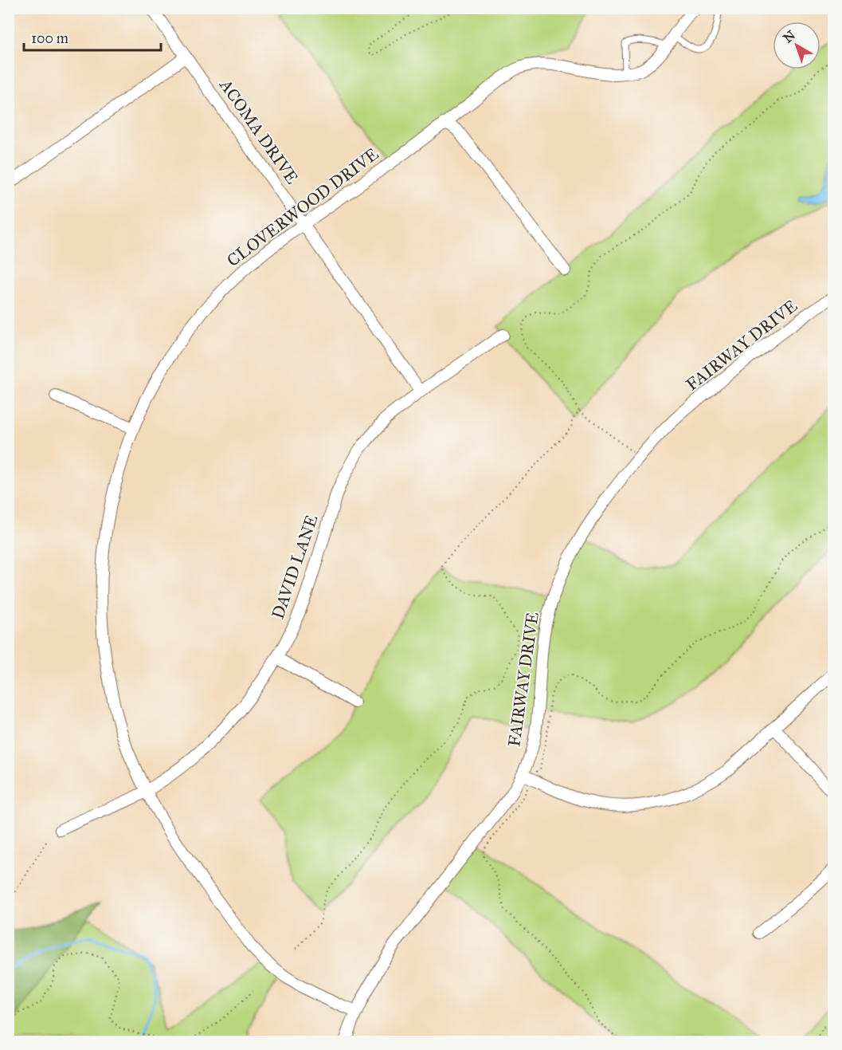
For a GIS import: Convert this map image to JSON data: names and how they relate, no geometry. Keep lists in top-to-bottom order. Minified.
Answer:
{"streets":{"street":["ACOMA DRIVE","CLOVERWOOD DRIVE","FAIRWAY DRIVE","DAVID LANE"]},"crossings":[["ACOMA DRIVE","CLOVERWOOD DRIVE"],["ACOMA DRIVE","DAVID LANE"],["CLOVERWOOD DRIVE","FAIRWAY DRIVE"],["CLOVERWOOD DRIVE","DAVID LANE"]],"scale_bar":"100 m","north":"top left"}
